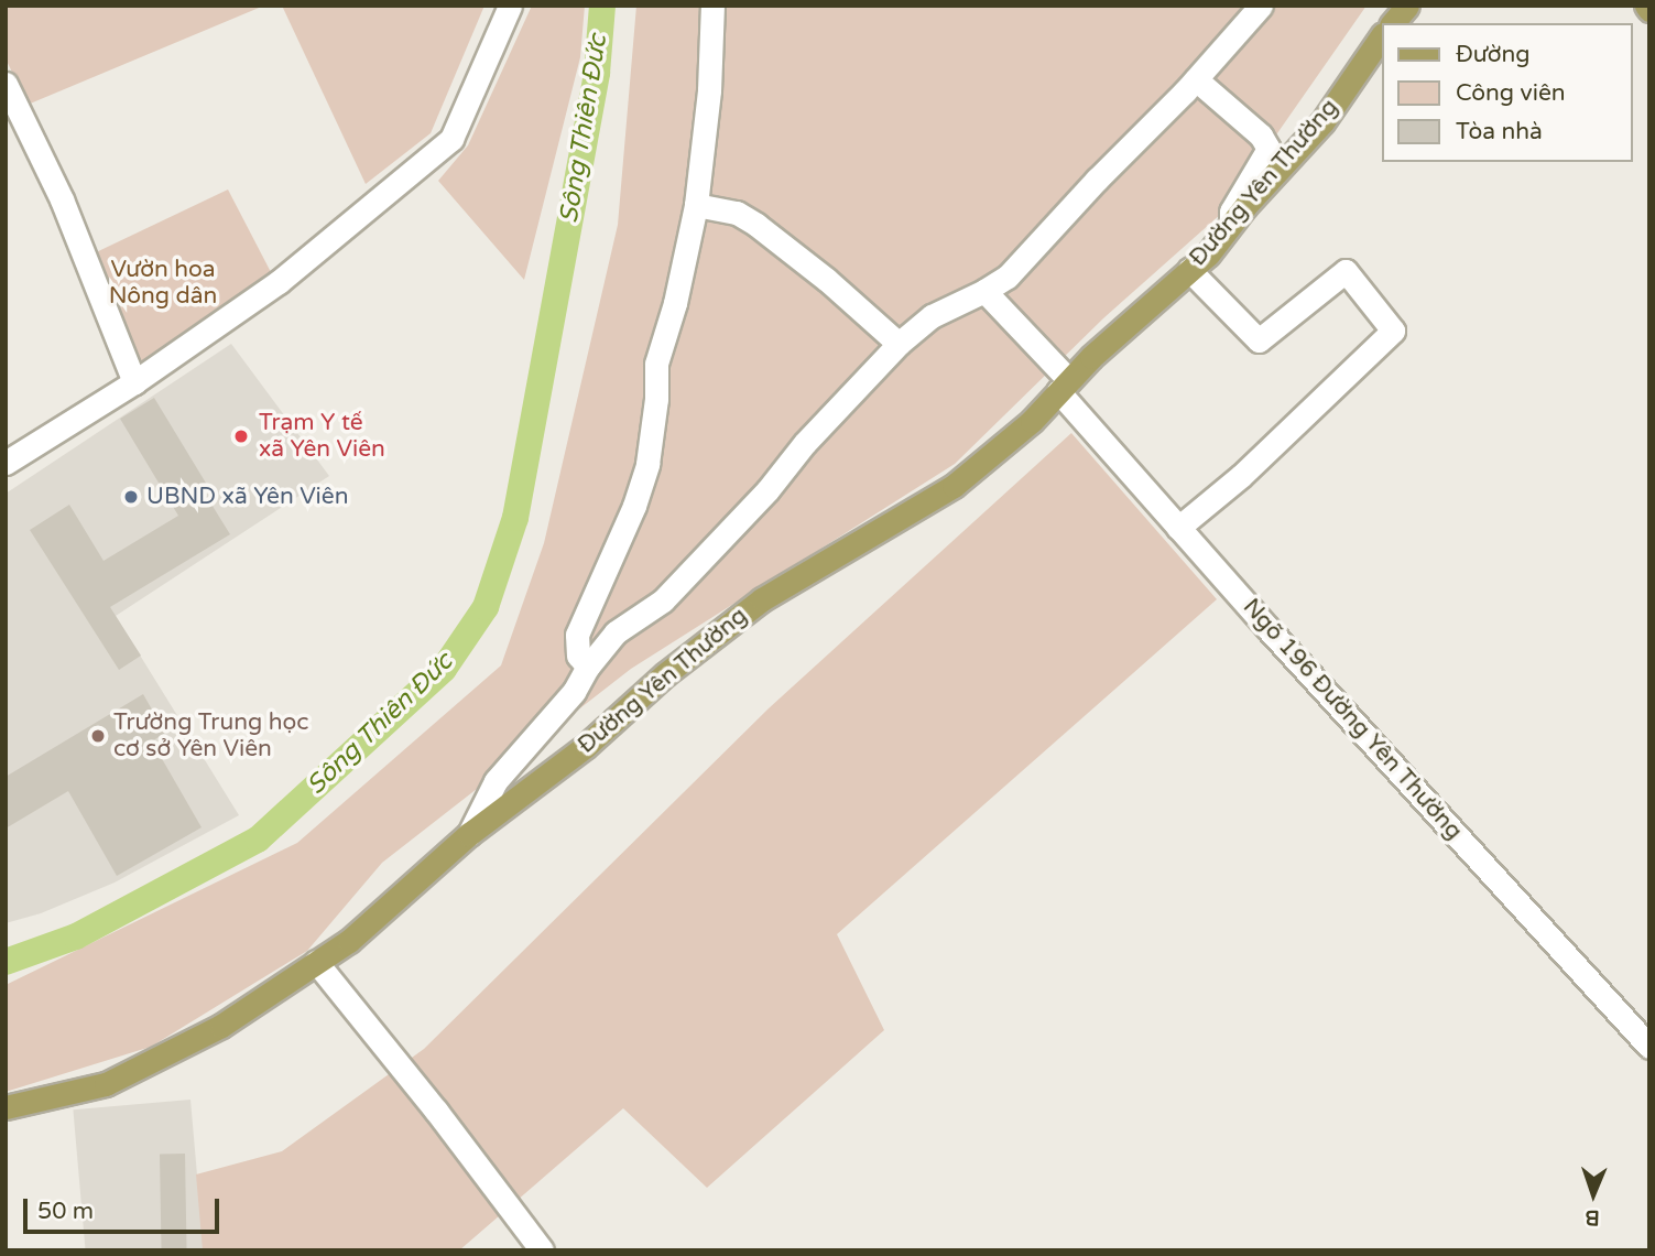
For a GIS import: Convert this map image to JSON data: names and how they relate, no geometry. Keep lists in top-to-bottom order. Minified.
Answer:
{"streets":{"main road":["Đường Yên Thường"],"street":["Ngõ 196 Đường Yên Thường"]},"crossings":[["Đường Yên Thường","Ngõ 196 Đường Yên Thường"]],"water":["Sông Thiên Đức"],"parks":["Vườn hoa Nông dân"],"places":["Trạm Y tế xã Yên Viên","UBND xã Yên Viên","Trường Trung học cơ sở Yên Viên"],"legend":["Đường","Công viên","Tòa nhà"],"scale_bar":"50 m","north":"bottom"}
